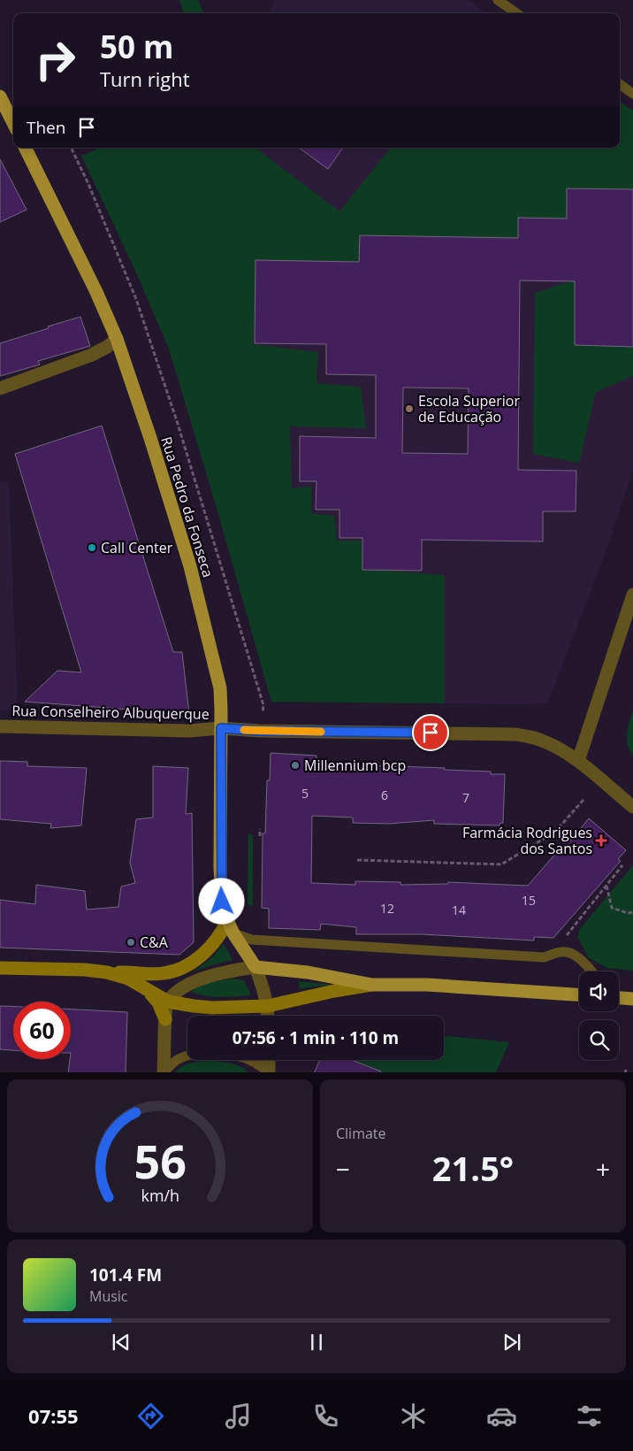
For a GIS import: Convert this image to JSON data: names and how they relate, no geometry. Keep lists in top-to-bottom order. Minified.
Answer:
{"streets":{"main road":["Rua Pedro da Fonseca"],"street":["Rua Conselheiro Albuquerque"]},"crossings":[["Rua Pedro da Fonseca","Rua Conselheiro Albuquerque"]],"places":{"other":["Escola Superior de Educação","Call Center","Millennium bcp","C&A"],"health":["Farmácia Rodrigues dos Santos"]},"house_numbers":["5","6","7","15","12","14"],"page":{"turn":["50 m","Turn right"],"then":"Then","limit":"60","trip":"07:56 · 1 min · 110 m","tile":"Climate","heat":["−","21.5°","+"],"song":["101.4 FM","Music"],"tabs":"07:55","gauge":["56","km/h"]}}
